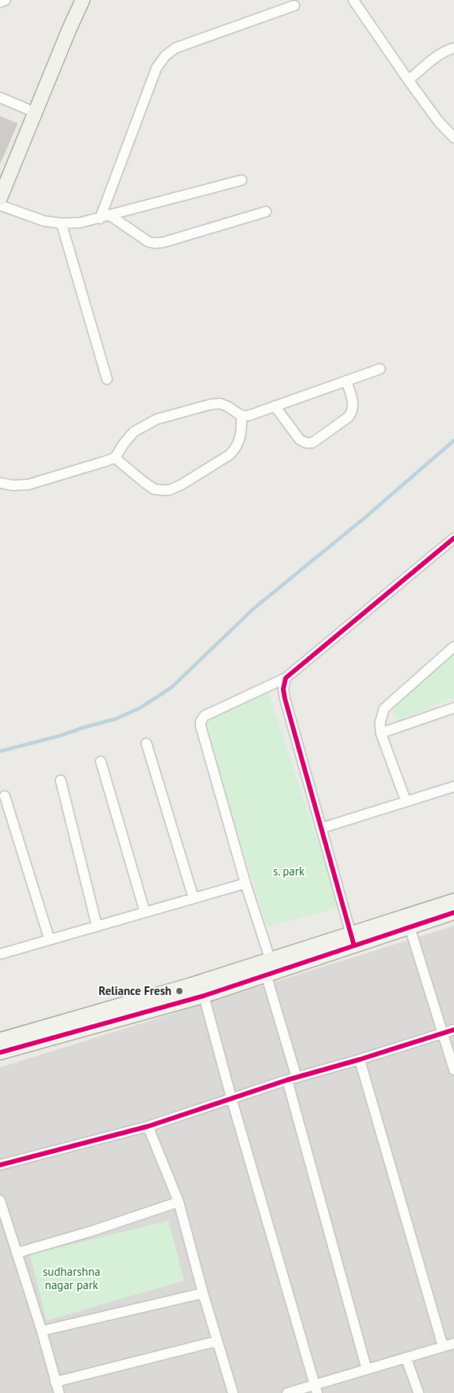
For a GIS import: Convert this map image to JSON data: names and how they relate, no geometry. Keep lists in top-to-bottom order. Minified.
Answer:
{"parks":["s. park","sudharshna nagar park"],"places":["Reliance Fresh"]}
